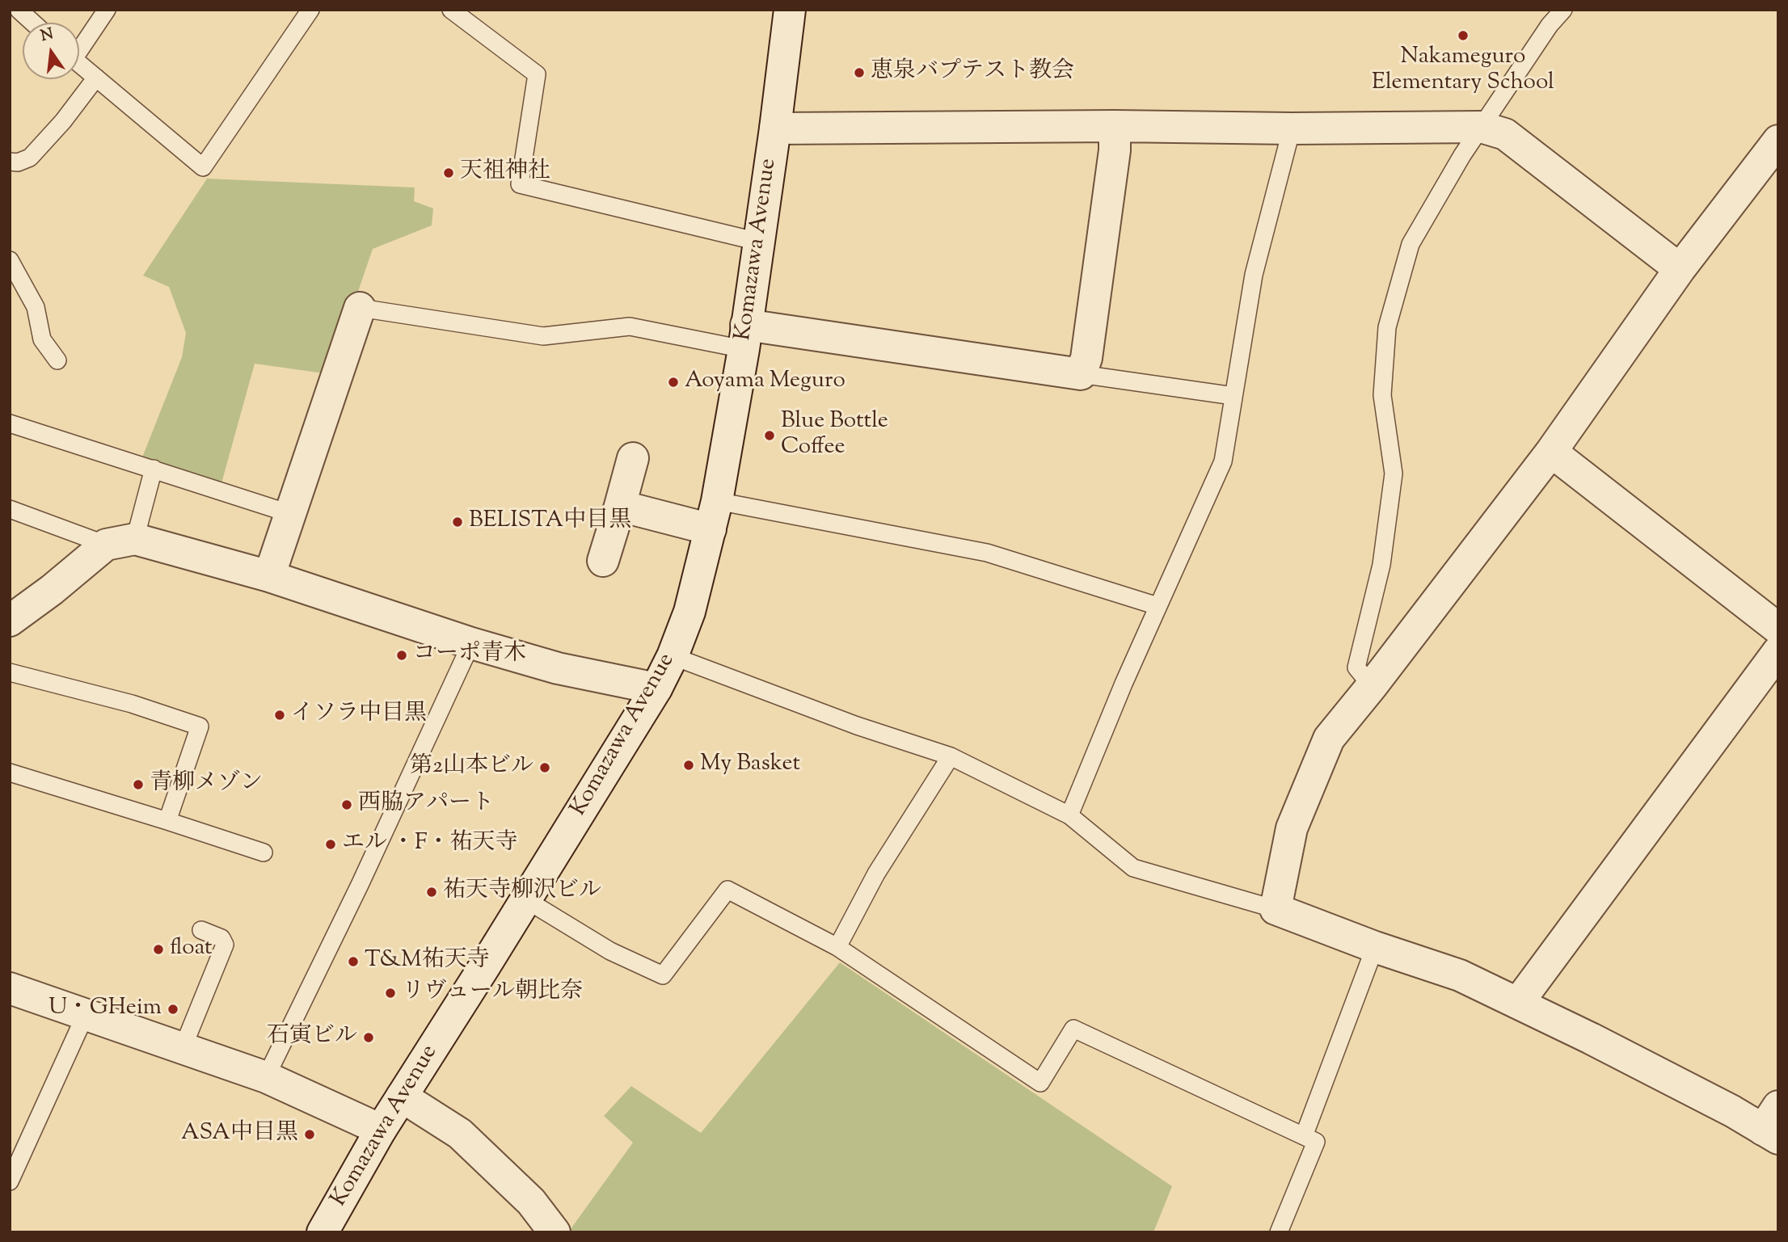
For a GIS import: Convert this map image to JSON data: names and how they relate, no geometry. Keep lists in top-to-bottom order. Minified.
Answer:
{"streets":{"street":["Komazawa Avenue"]},"places":["Nakameguro Elementary School","恵泉バプテスト教会","天祖神社","Aoyama Meguro","Blue Bottle Coffee","BELISTA中目黒","コーポ青木","イソラ中目黒","My Basket","第2山本ビル","青柳メゾン","西脇アパート","エル ・F・祐天寺","祐天寺柳沢ビル","float","T&M祐天寺","リヴュール朝比奈","U・GHeim","石寅ビル","ASA中目黒"],"north":"top"}
